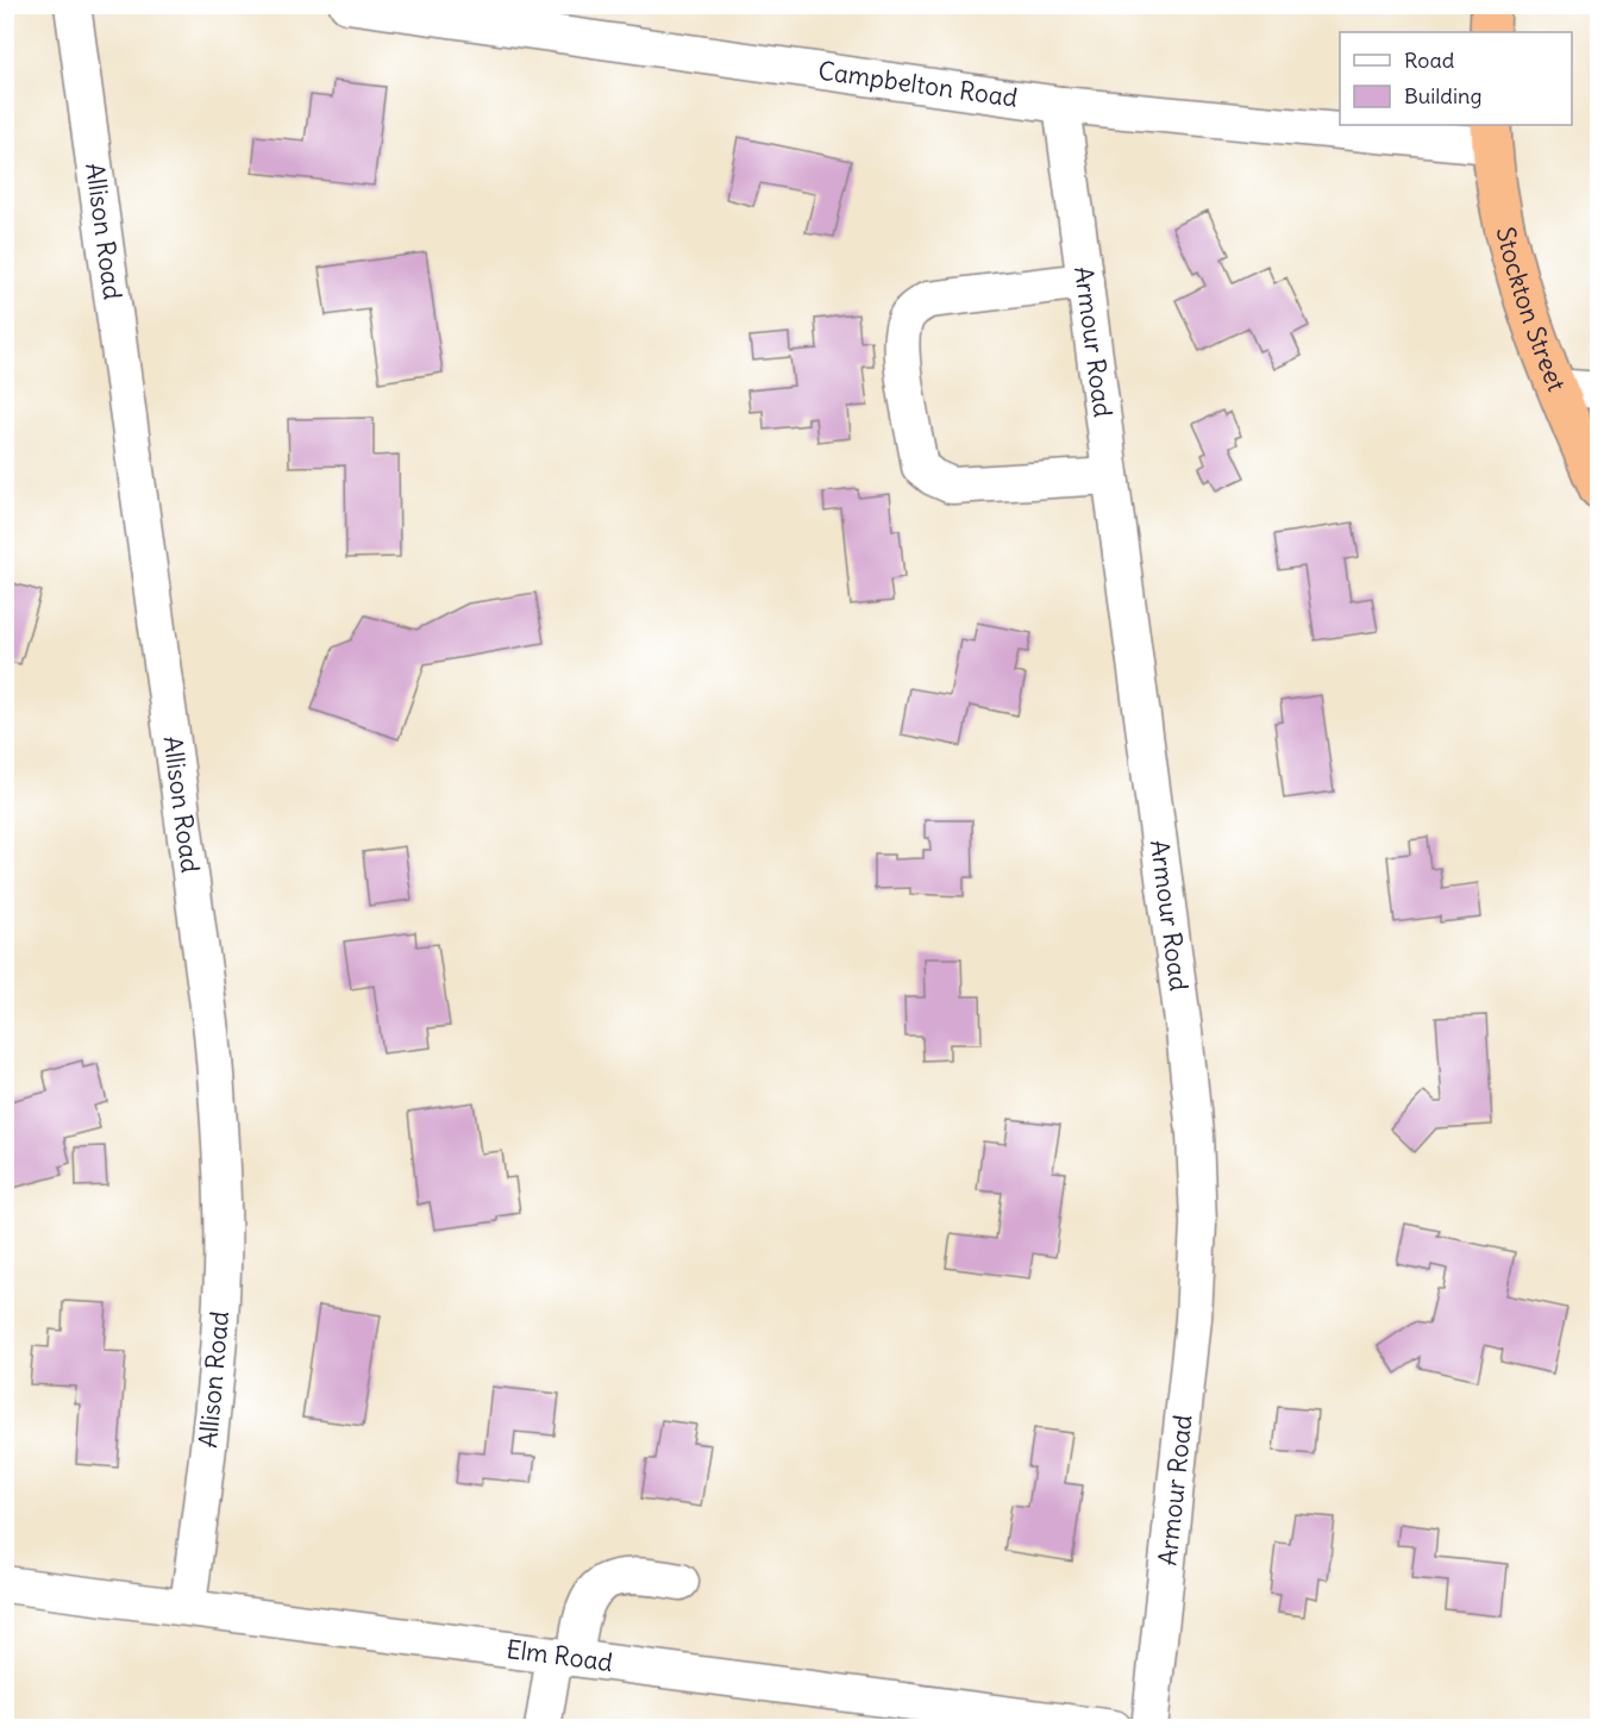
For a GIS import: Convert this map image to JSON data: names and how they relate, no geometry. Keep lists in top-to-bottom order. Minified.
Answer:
{"streets":{"highway":["Stockton Street"],"street":["Campbelton Road","Allison Road","Armour Road","Elm Road"]},"crossings":[["Campbelton Road","Stockton Street"],["Campbelton Road","Armour Road"],["Allison Road","Elm Road"]],"legend":["Road","Building"]}
